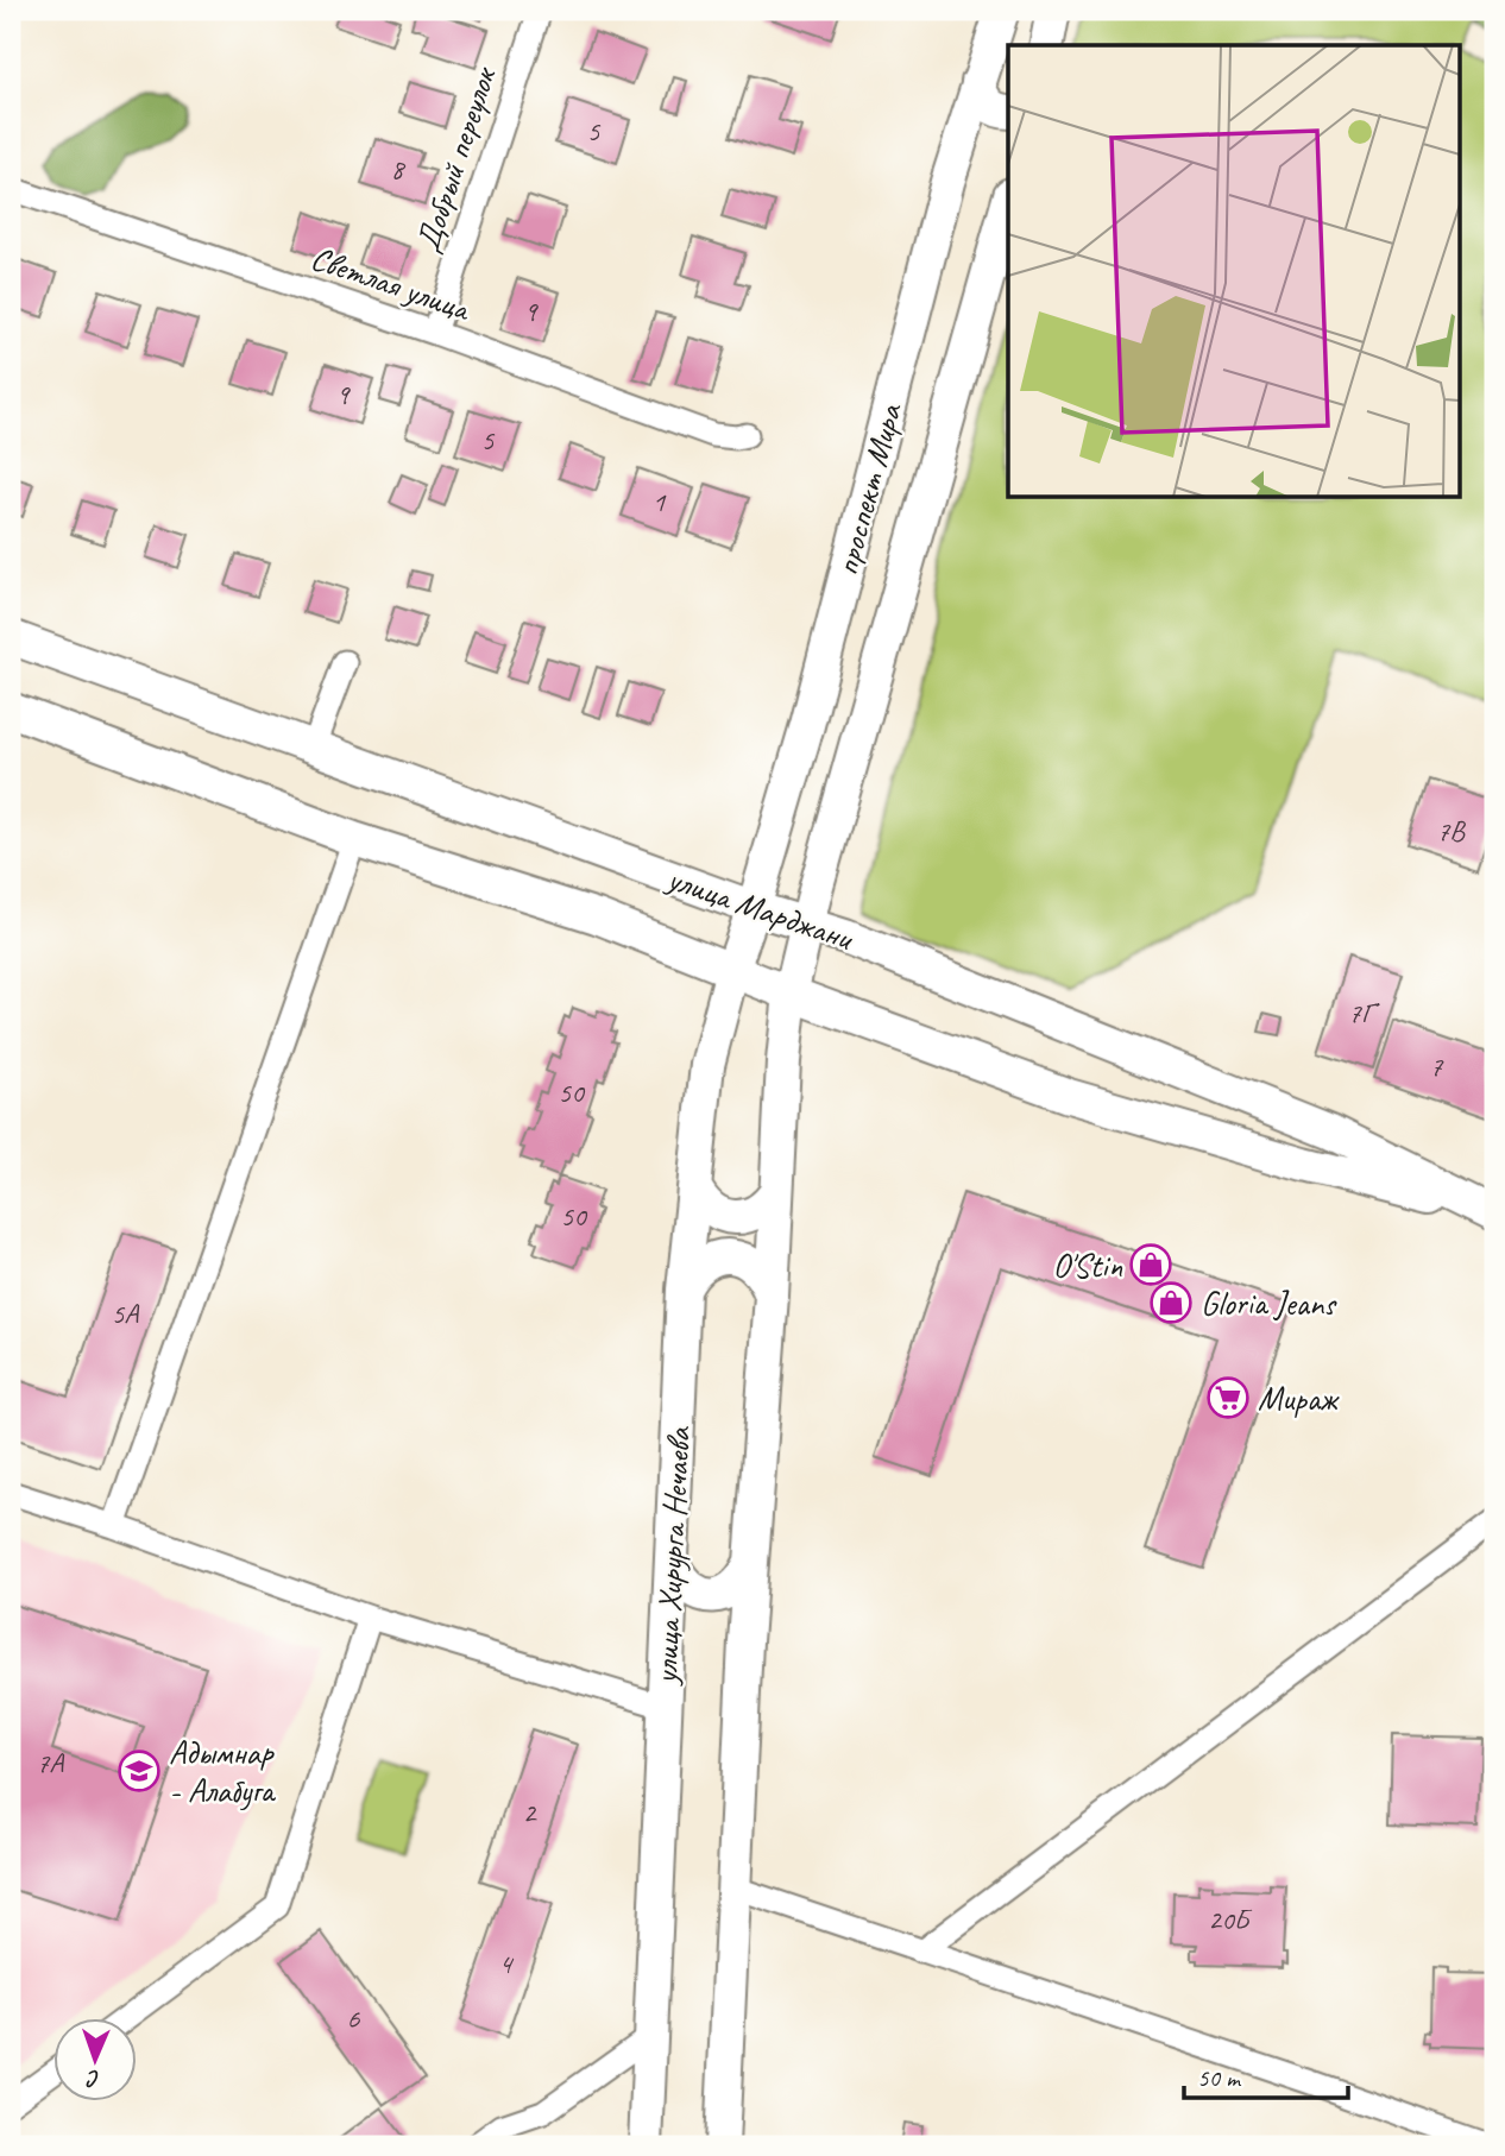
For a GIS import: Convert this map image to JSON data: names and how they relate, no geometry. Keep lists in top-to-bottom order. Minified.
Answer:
{"streets":{"main road":["проспект Мира","улица Марджани","улица Хирурга Нечаева"],"street":["Добрый переулок","Светлая улица"]},"crossings":[["Добрый переулок","Светлая улица"],["проспект Мира","улица Марджани"],["проспект Мира","улица Хирурга Нечаева"],["улица Марджани","улица Хирурга Нечаева"]],"places":{"shop":["O'Stin","Gloria Jeans"],"supermarket":["Мираж"],"school or university":["Адымнар - Алабуга"]},"house_numbers":["5","8","9","9","5","1","7В","7Г","7","50","50","5А","7А","2","20Б","4","6"],"scale_bar":"50 m","north":"bottom"}
